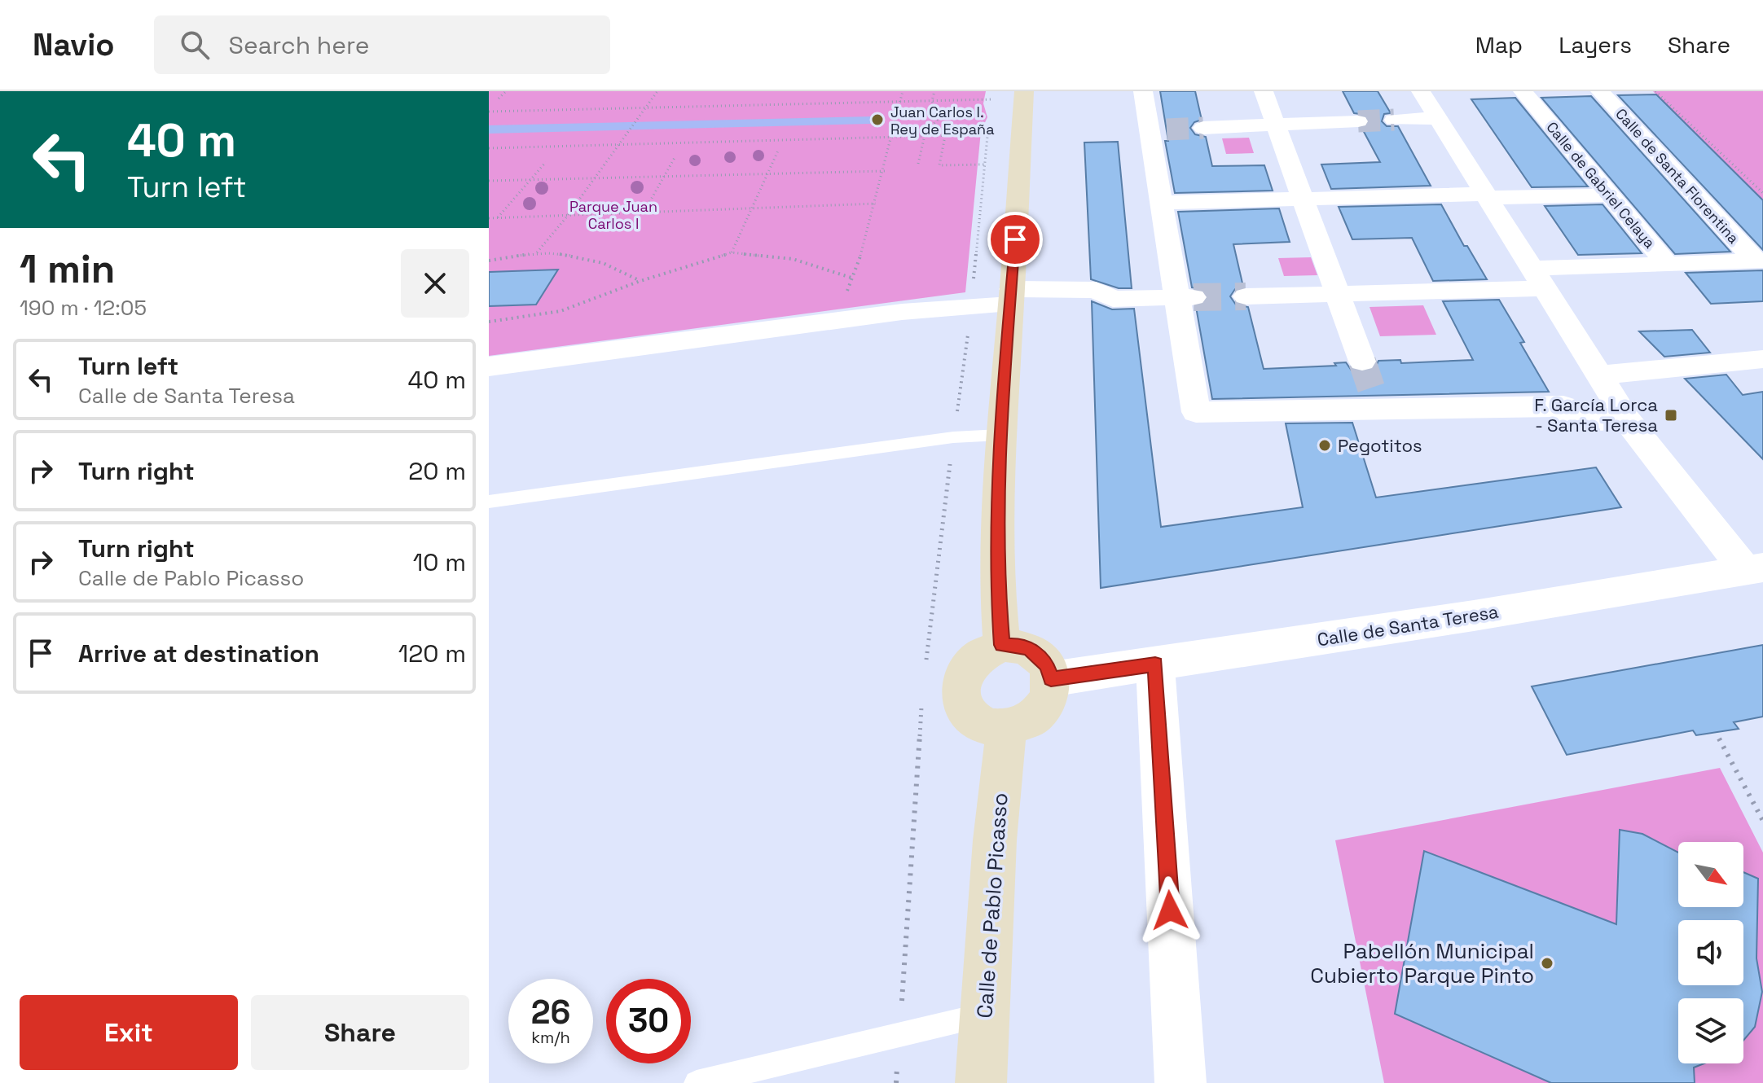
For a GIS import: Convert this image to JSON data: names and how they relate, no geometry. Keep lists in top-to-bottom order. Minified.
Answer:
{"streets":{"main road":["Calle de Pablo Picasso"],"street":["Calle de Santa Florentina","Calle de Gabriel Celaya","Calle de Santa Teresa"]},"crossings":[["Calle de Santa Florentina","Calle de Gabriel Celaya"],["Calle de Santa Teresa","Calle de Pablo Picasso"]],"parks":["Parque Juan Carlos I"],"places":{"other":["Juan Carlos I. Rey de España","Pegotitos","Pabellón Municipal Cubierto Parque Pinto"],"transit":["F. García Lorca - Santa Teresa"]},"north":"bottom right","page":{"header":"Navio","search":"Search here","nav":["Map","Layers","Share"],"turn":["40 m","Turn left"],"heading":["1 min","190 m · 12:05"],"list":[{"name":"Turn left","note":"Calle de Santa Teresa","value":"40 m"},{"name":"Turn right","value":"20 m"},{"name":"Turn right","note":"Calle de Pablo Picasso","value":"10 m"},{"name":"Arrive at destination","value":"120 m"}],"speed":"26 km/h","limit":"30","buttons":["Exit","Share"]}}
